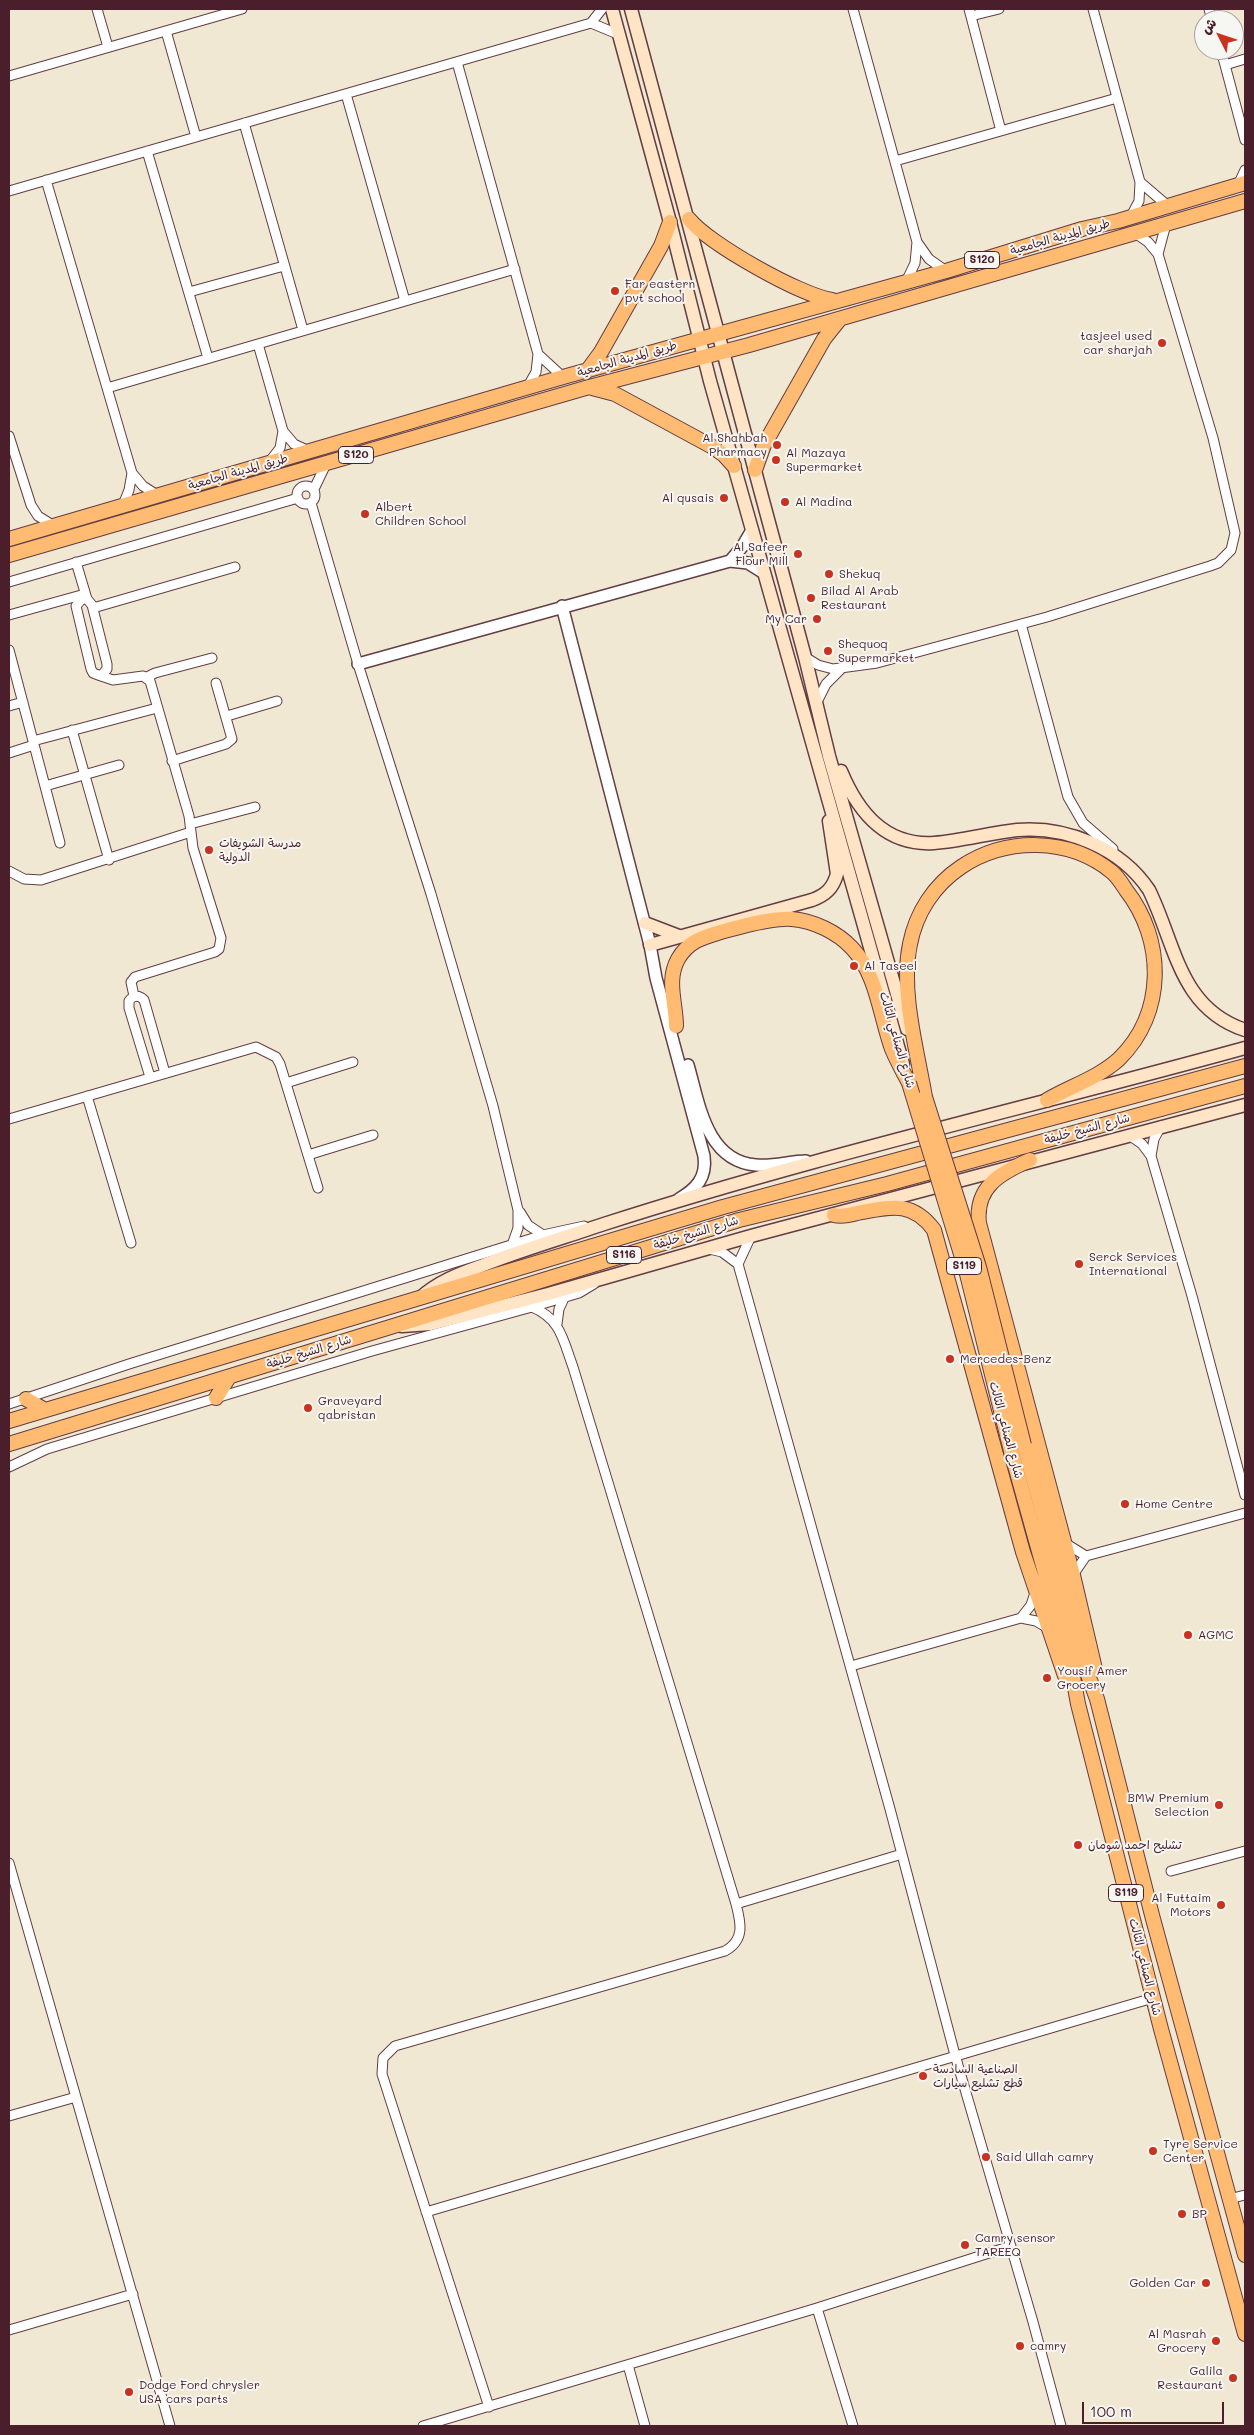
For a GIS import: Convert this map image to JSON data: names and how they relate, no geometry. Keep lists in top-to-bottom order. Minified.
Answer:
{"streets":{"main road":["طريق المدينة الجامعية","S120","شارع الصناعي الثالث","شارع الشيخ خليفة","S116","S119"]},"crossings":[["طريق المدينة الجامعية","شارع الصناعي الثالث"]],"places":["Far eastern pvt school","tasjeel used car sharjah","Al Shahbah Pharmacy","Al Mazaya Supermarket","Al qusais","Al Madina","Albert Children School","Al Safeer Flour Mill","Shekuq","Bilad Al Arab Restaurant","My Car","Shequoq Supermarket","مدرسة الشويفات الدولية","Al Taseel","Serck Services International","Mercedes-Benz","Graveyard qabristan","Home Centre","AGMC","Yousif Amer Grocery","BMW Premium Selection","تشليح احمد شومان","Al Futtaim Motors","الصناعية السادسة قطع تشليع سيارات","Tyre Service Center","Said Ullah camry","BP","Camry sensor TAREEQ","Golden Car","Al Masrah Grocery","camry","Galila Restaurant","Dodge Ford chrysler USA cars parts"],"scale_bar":"100 m","north":"top left"}
